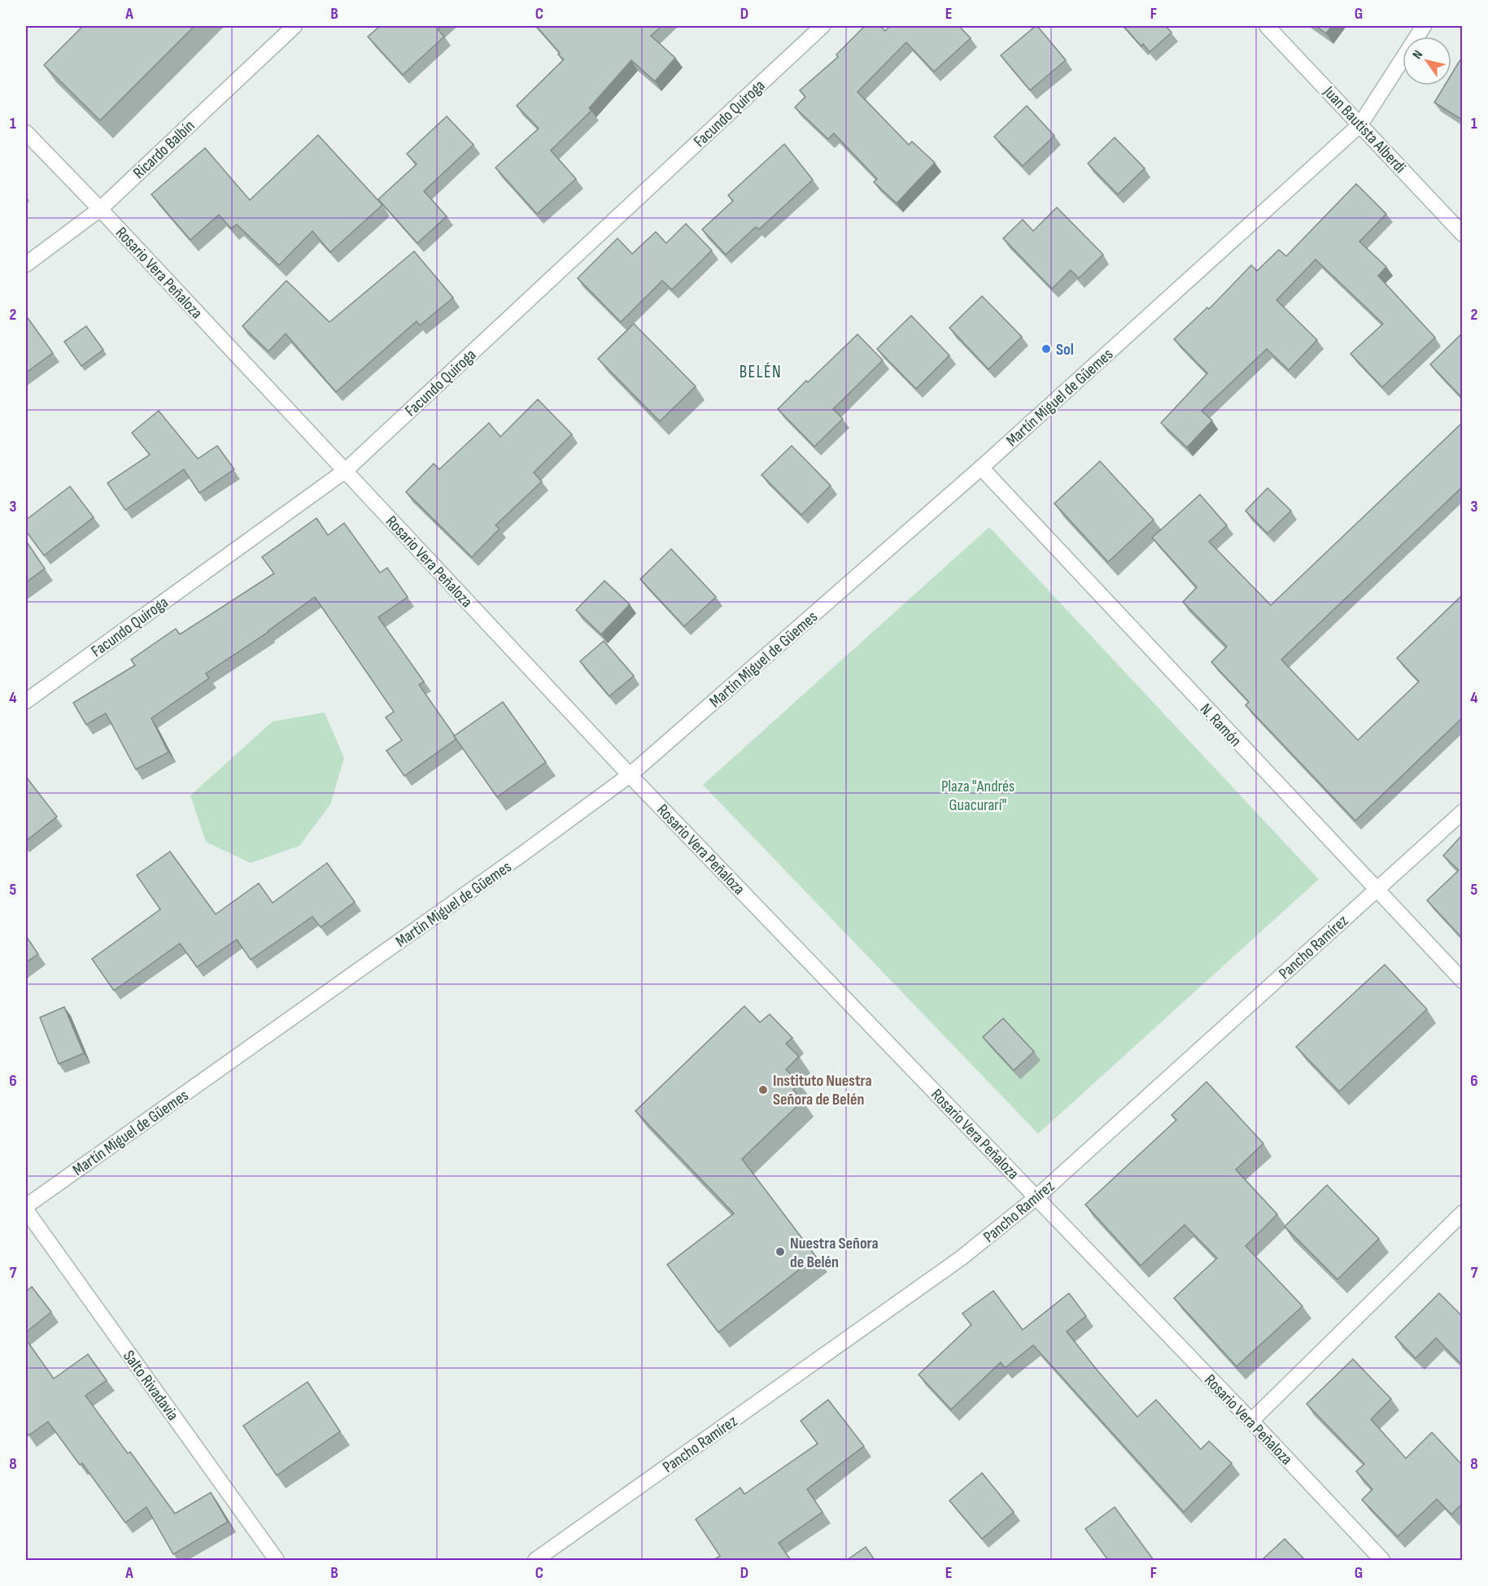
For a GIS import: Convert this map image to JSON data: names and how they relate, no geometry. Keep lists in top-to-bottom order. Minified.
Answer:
{"streets":{"street":["Facundo Quiroga","Juan Bautista Alberdi","Ricardo Balbín","Rosario Vera Peñaloza","Martín Miguel de Güemes","N. Ramón","Pancho Ramírez","Salto Rivadavia"]},"crossings":[["Facundo Quiroga","Rosario Vera Peñaloza"],["Juan Bautista Alberdi","Martín Miguel de Güemes"],["Ricardo Balbín","Rosario Vera Peñaloza"],["Rosario Vera Peñaloza","Martín Miguel de Güemes"],["Rosario Vera Peñaloza","Pancho Ramírez"],["Martín Miguel de Güemes","N. Ramón"],["N. Ramón","Pancho Ramírez"]],"districts":["BELÉN"],"parks":["Plaza \"Andrés Guacurarí\""],"places":["Sol","Instituto Nuestra Señora de Belén","Nuestra Señora de Belén"],"north":"top left","grid":{"columns":["A","B","C","D","E","F","G"],"rows":["1","2","3","4","5","6","7","8"]}}
